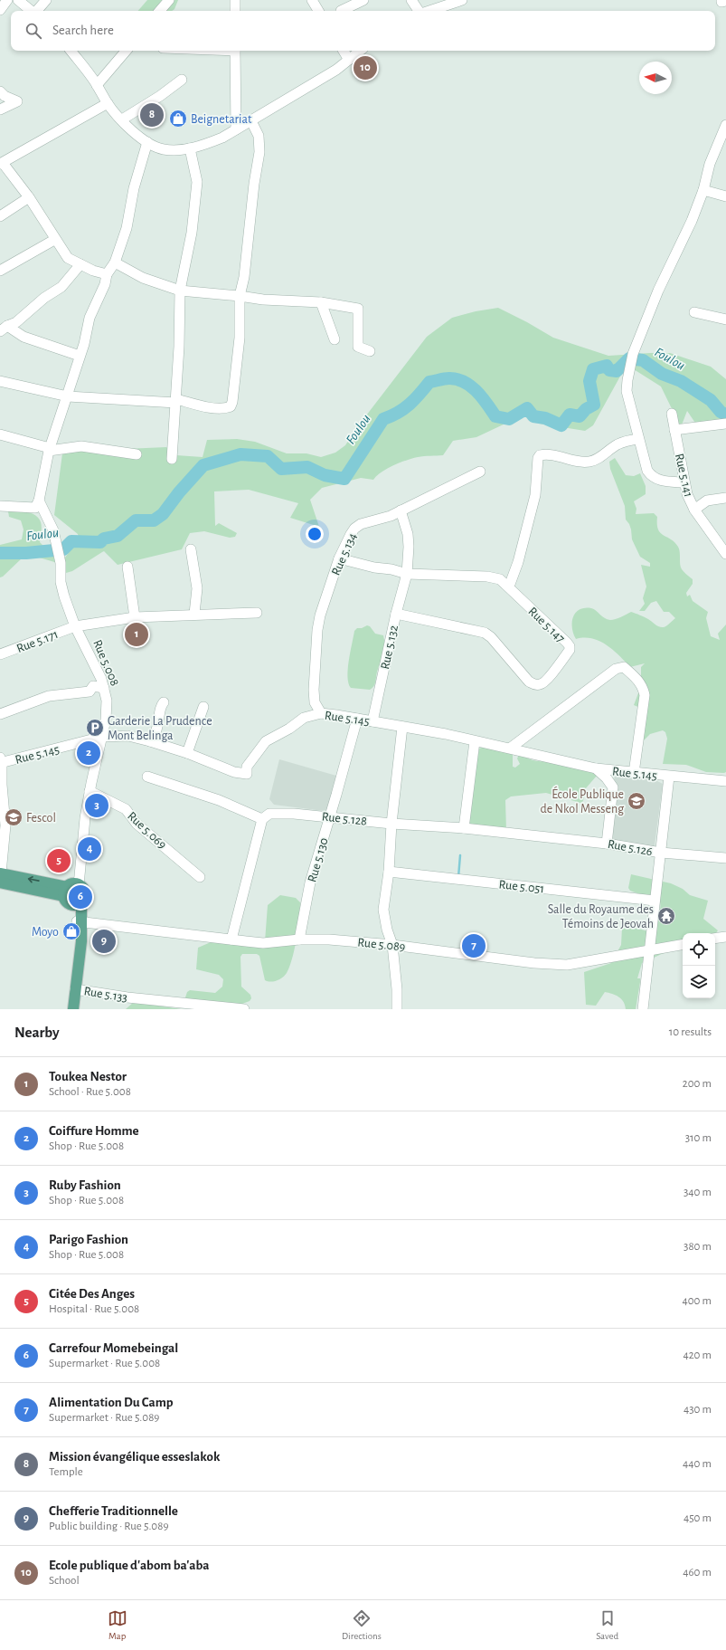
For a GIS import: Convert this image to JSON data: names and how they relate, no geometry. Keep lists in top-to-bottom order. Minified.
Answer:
{"streets":{"street":["Rue 5.141","Rue 5.134","Rue 5.147","Rue 5.171","Rue 5.132","Rue 5.008","Rue 5.145","Rue 5.128","Rue 5.069","Rue 5.126","Rue 5.130","Rue 5.051","Rue 5.089","Rue 5.133"]},"crossings":[["Rue 5.134","Rue 5.147"],["Rue 5.134","Rue 5.132"],["Rue 5.134","Rue 5.145"],["Rue 5.147","Rue 5.132"],["Rue 5.171","Rue 5.008"],["Rue 5.132","Rue 5.145"],["Rue 5.008","Rue 5.145"],["Rue 5.008","Rue 5.069"],["Rue 5.145","Rue 5.130"],["Rue 5.128","Rue 5.126"],["Rue 5.128","Rue 5.130"],["Rue 5.126","Rue 5.051"],["Rue 5.126","Rue 5.089"],["Rue 5.130","Rue 5.089"]],"water":["Foulou"],"places":{"shop":["Beignetariat","Moyo"],"parking":["Garderie La Prudence Mont Belinga"],"school or university":["École Publique de Nkol Messeng","Fescol"],"temple":["Salle du Royaume des Témoins de Jeovah"]},"north":"left","page":{"search":"Search here","pins":["10","8","1","2","3","4","5","6","9","7"],"heading":["Nearby","10 results"],"list":[{"mark":"1","name":"Toukea Nestor","note":"School · Rue 5.008","value":"200 m"},{"mark":"2","name":"Coiffure Homme","note":"Shop · Rue 5.008","value":"310 m"},{"mark":"3","name":"Ruby Fashion","note":"Shop · Rue 5.008","value":"340 m"},{"mark":"4","name":"Parigo Fashion","note":"Shop · Rue 5.008","value":"380 m"},{"mark":"5","name":"Citée Des Anges","note":"Hospital · Rue 5.008","value":"400 m"},{"mark":"6","name":"Carrefour Momebeingal","note":"Supermarket · Rue 5.008","value":"420 m"},{"mark":"7","name":"Alimentation Du Camp","note":"Supermarket · Rue 5.089","value":"430 m"},{"mark":"8","name":"Mission évangélique esseslakok","note":"Temple","value":"440 m"},{"mark":"9","name":"Chefferie Traditionnelle","note":"Public building · Rue 5.089","value":"450 m"},{"mark":"10","name":"Ecole publique d'abom ba'aba","note":"School","value":"460 m"}],"nav":["Map","Directions","Saved"]}}
